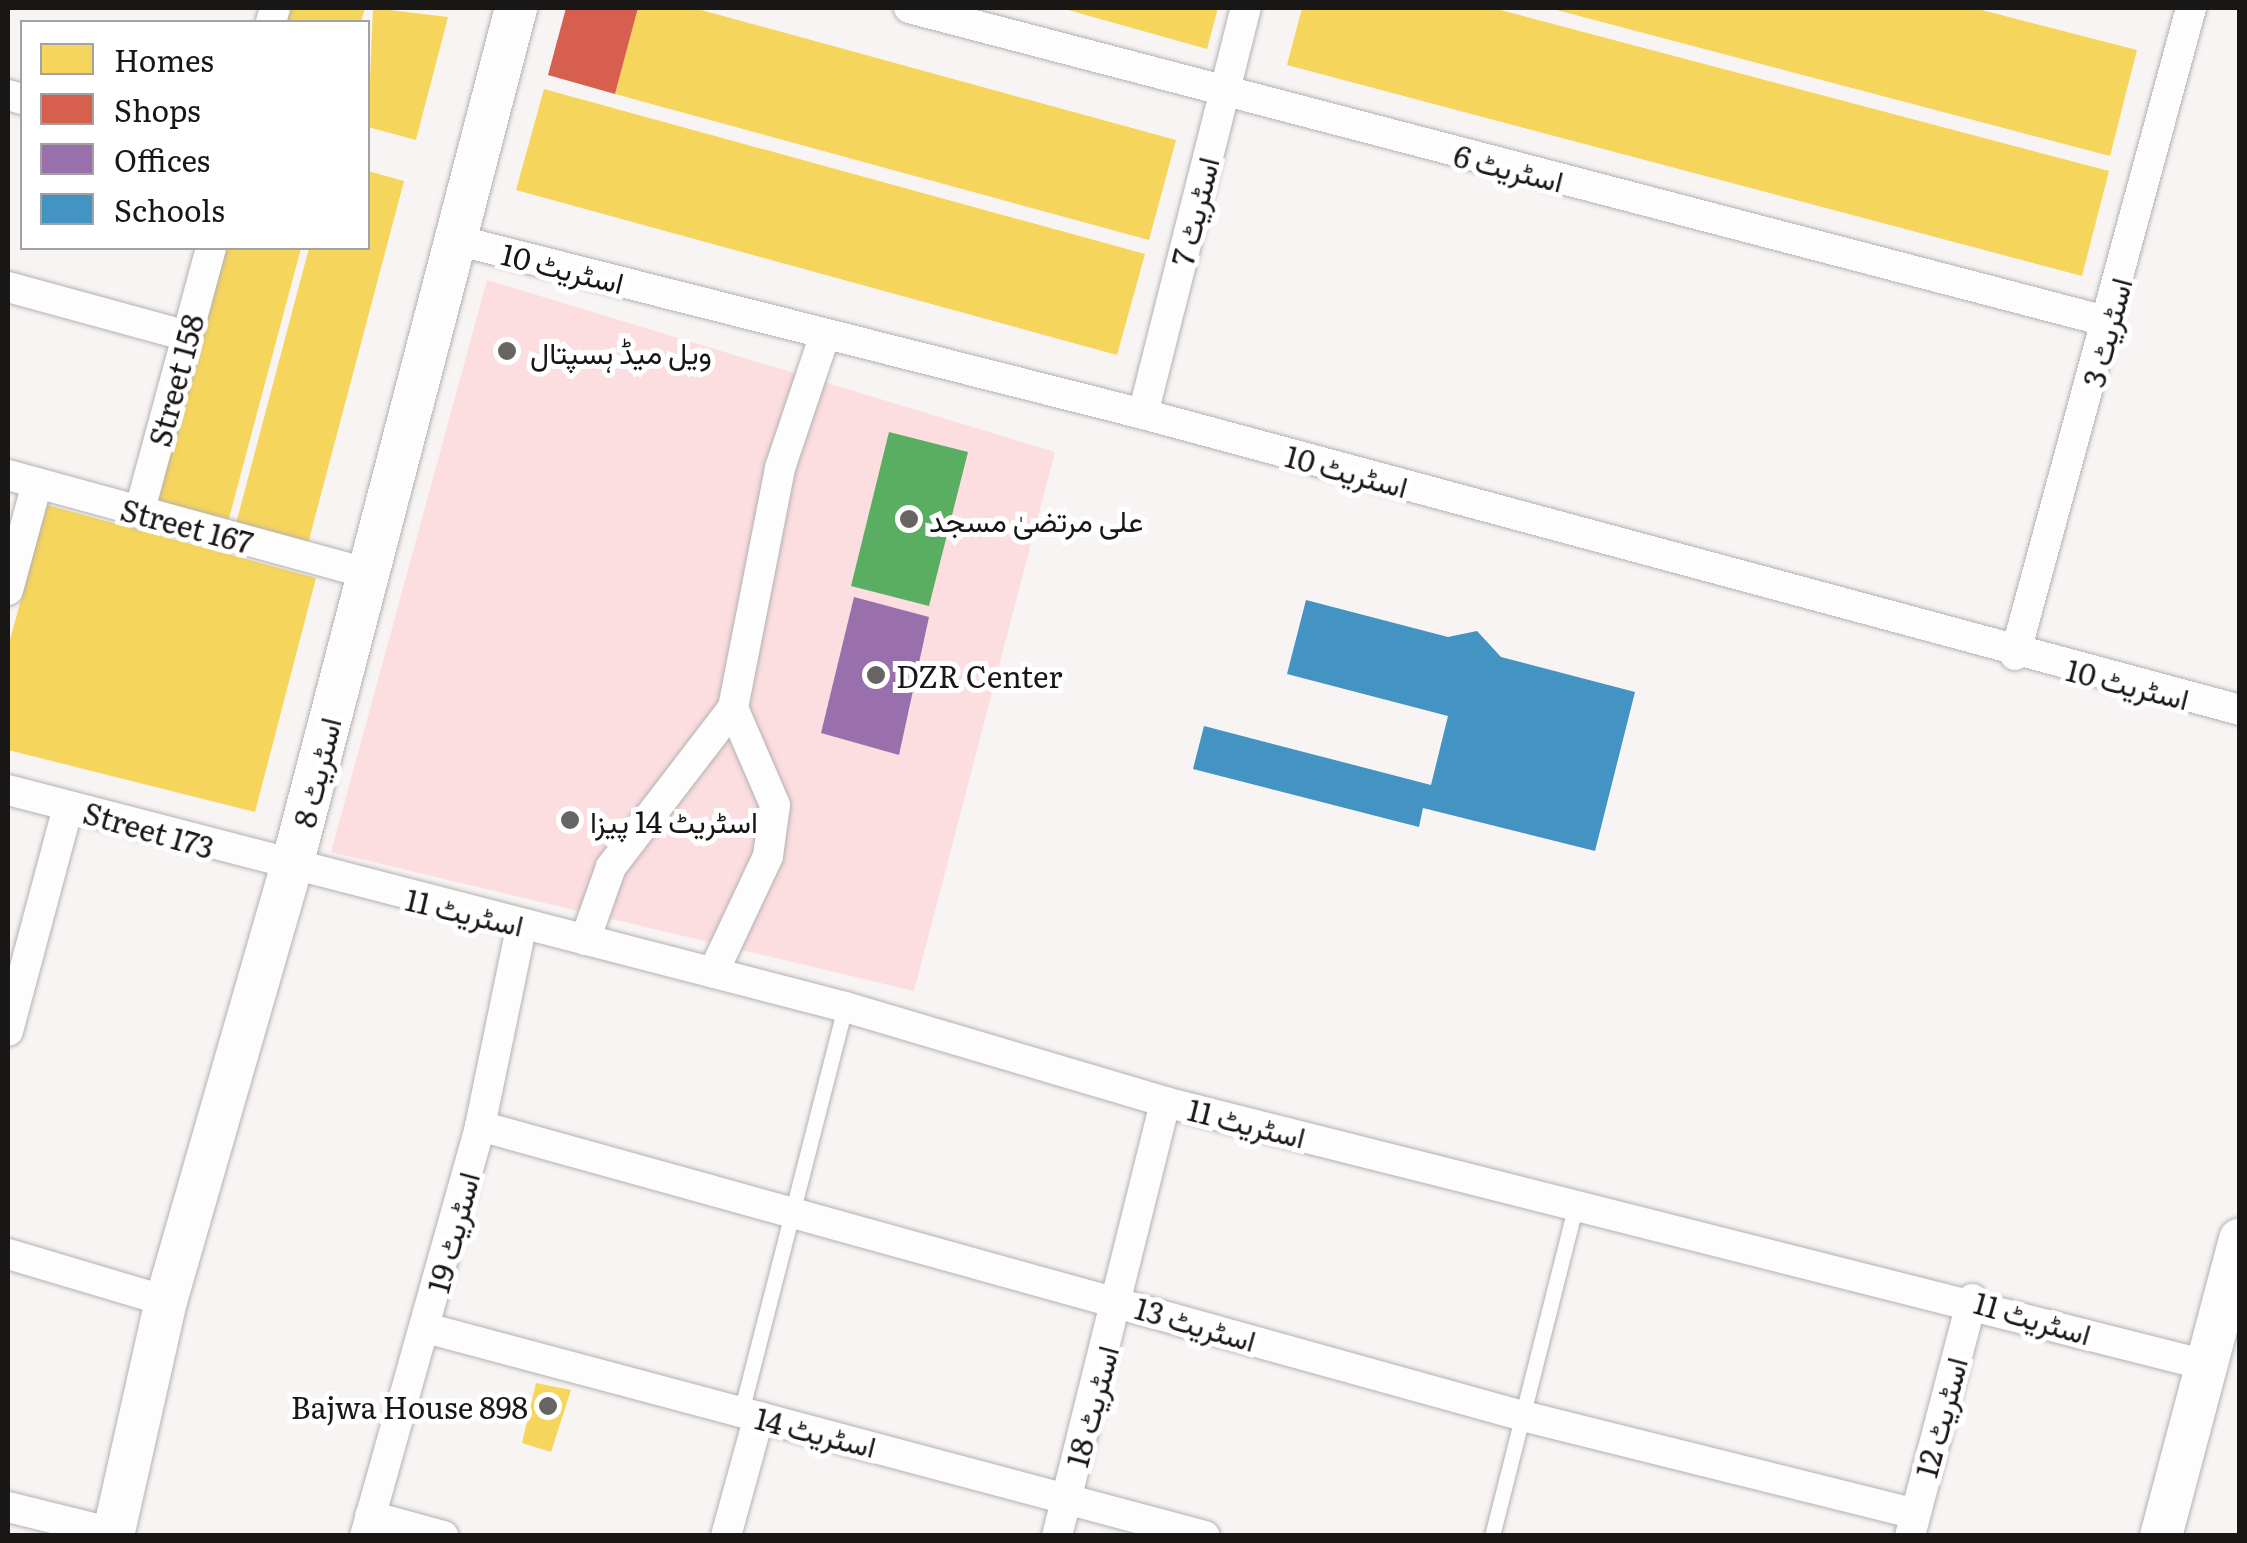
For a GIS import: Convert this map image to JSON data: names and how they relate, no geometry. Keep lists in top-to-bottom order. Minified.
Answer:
{"streets":{"street":["اسٹریٹ 6","اسٹریٹ 7","اسٹریٹ 10","اسٹریٹ 3","Street 158","Street 167","اسٹریٹ 8","Street 173","اسٹریٹ 11","اسٹریٹ 19","اسٹریٹ 13","اسٹریٹ 18","اسٹریٹ 12","اسٹریٹ 14"]},"crossings":[["اسٹریٹ 6","اسٹریٹ 7"],["اسٹریٹ 6","اسٹریٹ 3"],["اسٹریٹ 7","اسٹریٹ 10"],["اسٹریٹ 10","اسٹریٹ 3"],["اسٹریٹ 10","اسٹریٹ 8"],["Street 158","Street 167"],["Street 167","اسٹریٹ 8"],["اسٹریٹ 8","Street 173"],["اسٹریٹ 8","اسٹریٹ 11"],["Street 173","اسٹریٹ 11"],["اسٹریٹ 11","اسٹریٹ 19"],["اسٹریٹ 11","اسٹریٹ 18"],["اسٹریٹ 11","اسٹریٹ 12"],["اسٹریٹ 19","اسٹریٹ 13"],["اسٹریٹ 19","اسٹریٹ 14"],["اسٹریٹ 13","اسٹریٹ 18"],["اسٹریٹ 13","اسٹریٹ 12"],["اسٹریٹ 18","اسٹریٹ 14"]],"places":["ویل میڈ ہسپتال","علی مرتضیٰ مسجد","DZR Center","اسٹریٹ 14 پیزا","Bajwa House 898"],"legend":["Homes","Shops","Offices","Schools"]}
